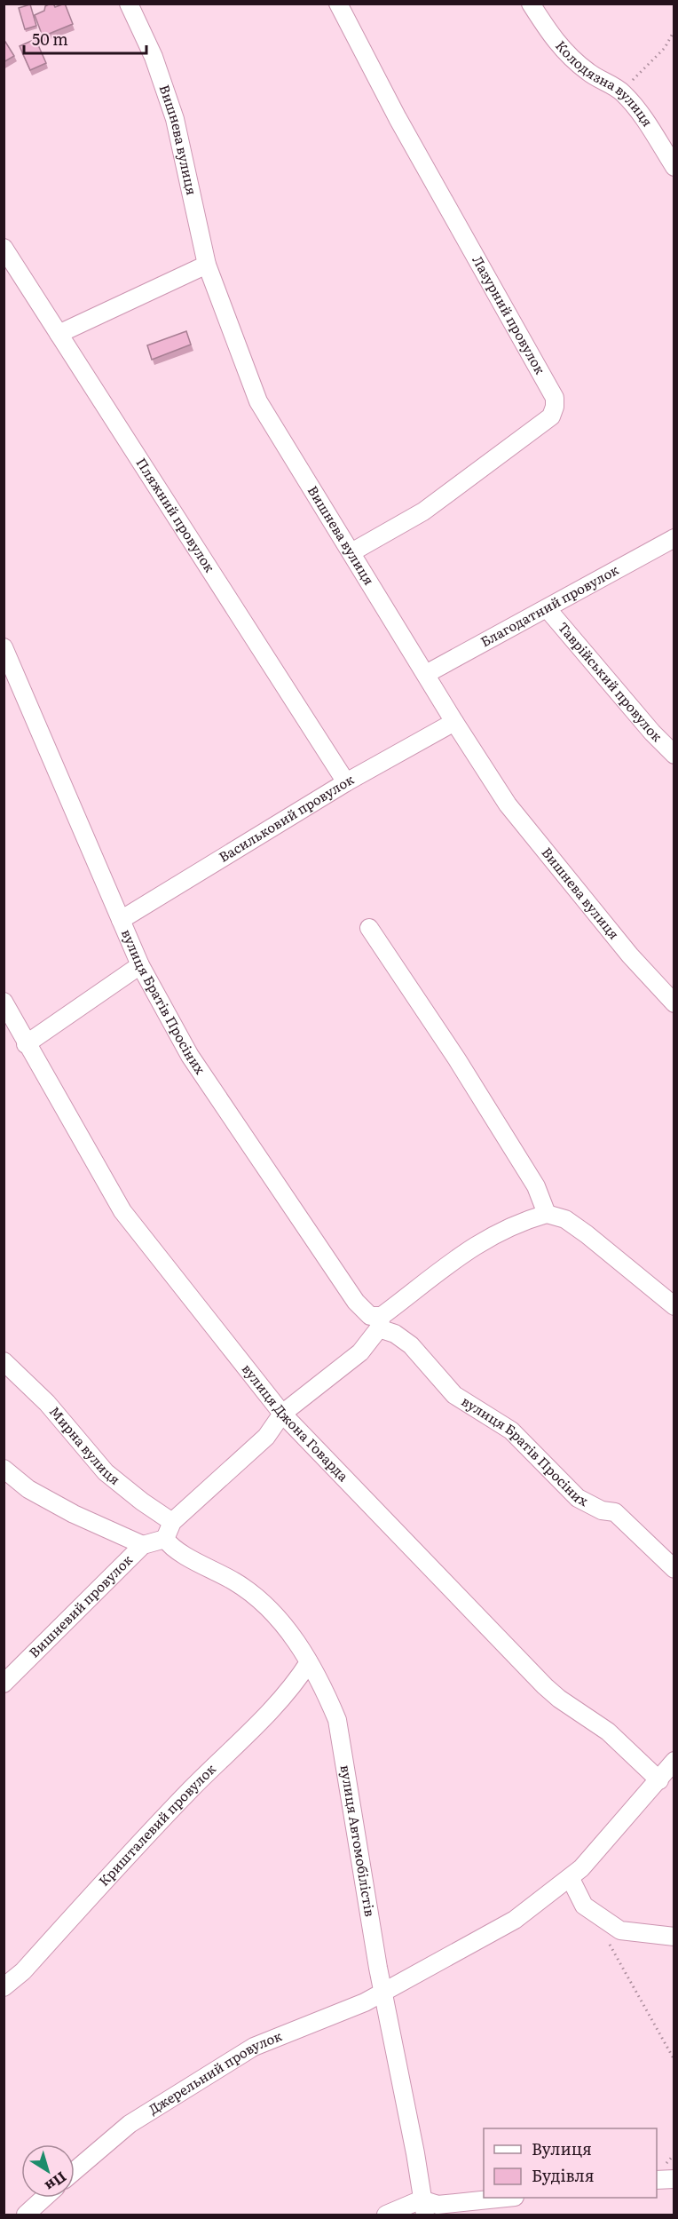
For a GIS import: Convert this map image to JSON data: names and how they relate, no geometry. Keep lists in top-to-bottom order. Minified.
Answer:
{"streets":{"street":["Колодязна вулиця","Вишнева вулиця","Лазурний провулок","Пляжний провулок","Благодатний провулок","Таврійський провулок","Васильковий провулок","вулиця Братів Просіних","вулиця Джона Говарда","Мирна вулиця","Вишневий провулок","Кришталевий провулок","вулиця Автомобілістів","Джерельний провулок"]},"crossings":[["Вишнева вулиця","Лазурний провулок"],["Вишнева вулиця","Благодатний провулок"],["Вишнева вулиця","Васильковий провулок"],["Пляжний провулок","Васильковий провулок"],["Благодатний провулок","Таврійський провулок"],["Васильковий провулок","вулиця Братів Просіних"],["вулиця Джона Говарда","Джерельний провулок"],["Вишневий провулок","вулиця Автомобілістів"],["Кришталевий провулок","вулиця Автомобілістів"],["вулиця Автомобілістів","Джерельний провулок"]],"legend":["Вулиця","Будівля"],"scale_bar":"50 m","north":"bottom right"}
